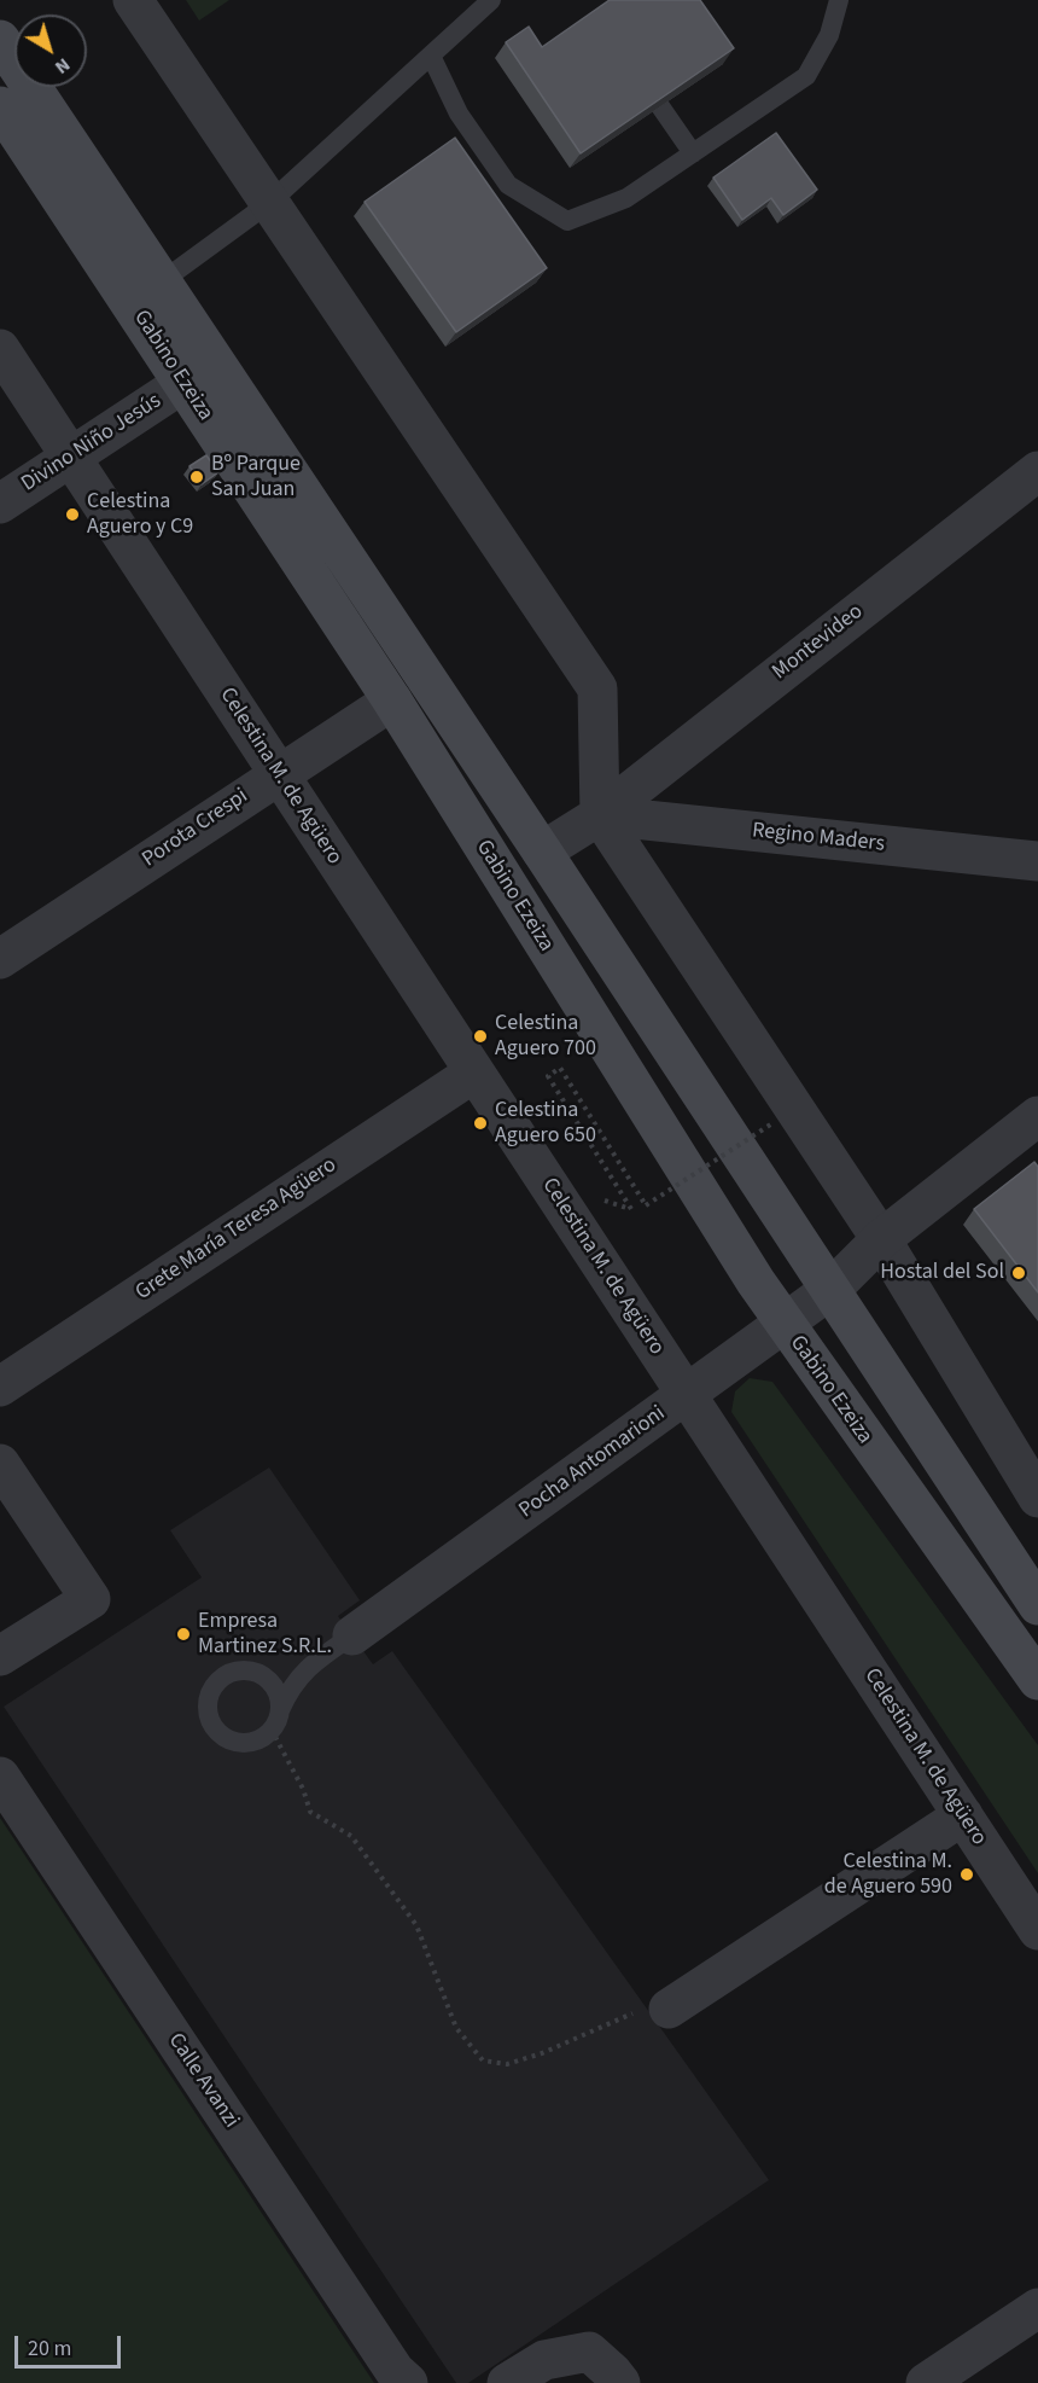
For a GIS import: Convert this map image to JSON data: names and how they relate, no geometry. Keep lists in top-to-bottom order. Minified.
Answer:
{"streets":{"main road":["Gabino Ezeiza"],"street":["Divino Niño Jesús","Montevideo","Celestina M. de Agüero","Porota Crespi","Regino Maders","Grete María Teresa Agüero","Pocha Antomarioni","Calle Avanzi"]},"crossings":[["Gabino Ezeiza","Divino Niño Jesús"],["Gabino Ezeiza","Montevideo"],["Gabino Ezeiza","Porota Crespi"],["Gabino Ezeiza","Pocha Antomarioni"],["Divino Niño Jesús","Celestina M. de Agüero"],["Montevideo","Regino Maders"],["Celestina M. de Agüero","Porota Crespi"],["Celestina M. de Agüero","Grete María Teresa Agüero"],["Celestina M. de Agüero","Pocha Antomarioni"]],"places":["Bº Parque San Juan","Celestina Aguero y C9","Celestina Aguero 700","Celestina Aguero 650","Hostal del Sol","Empresa Martinez S.R.L.","Celestina M. de Aguero 590"],"scale_bar":"20 m","north":"bottom right"}
